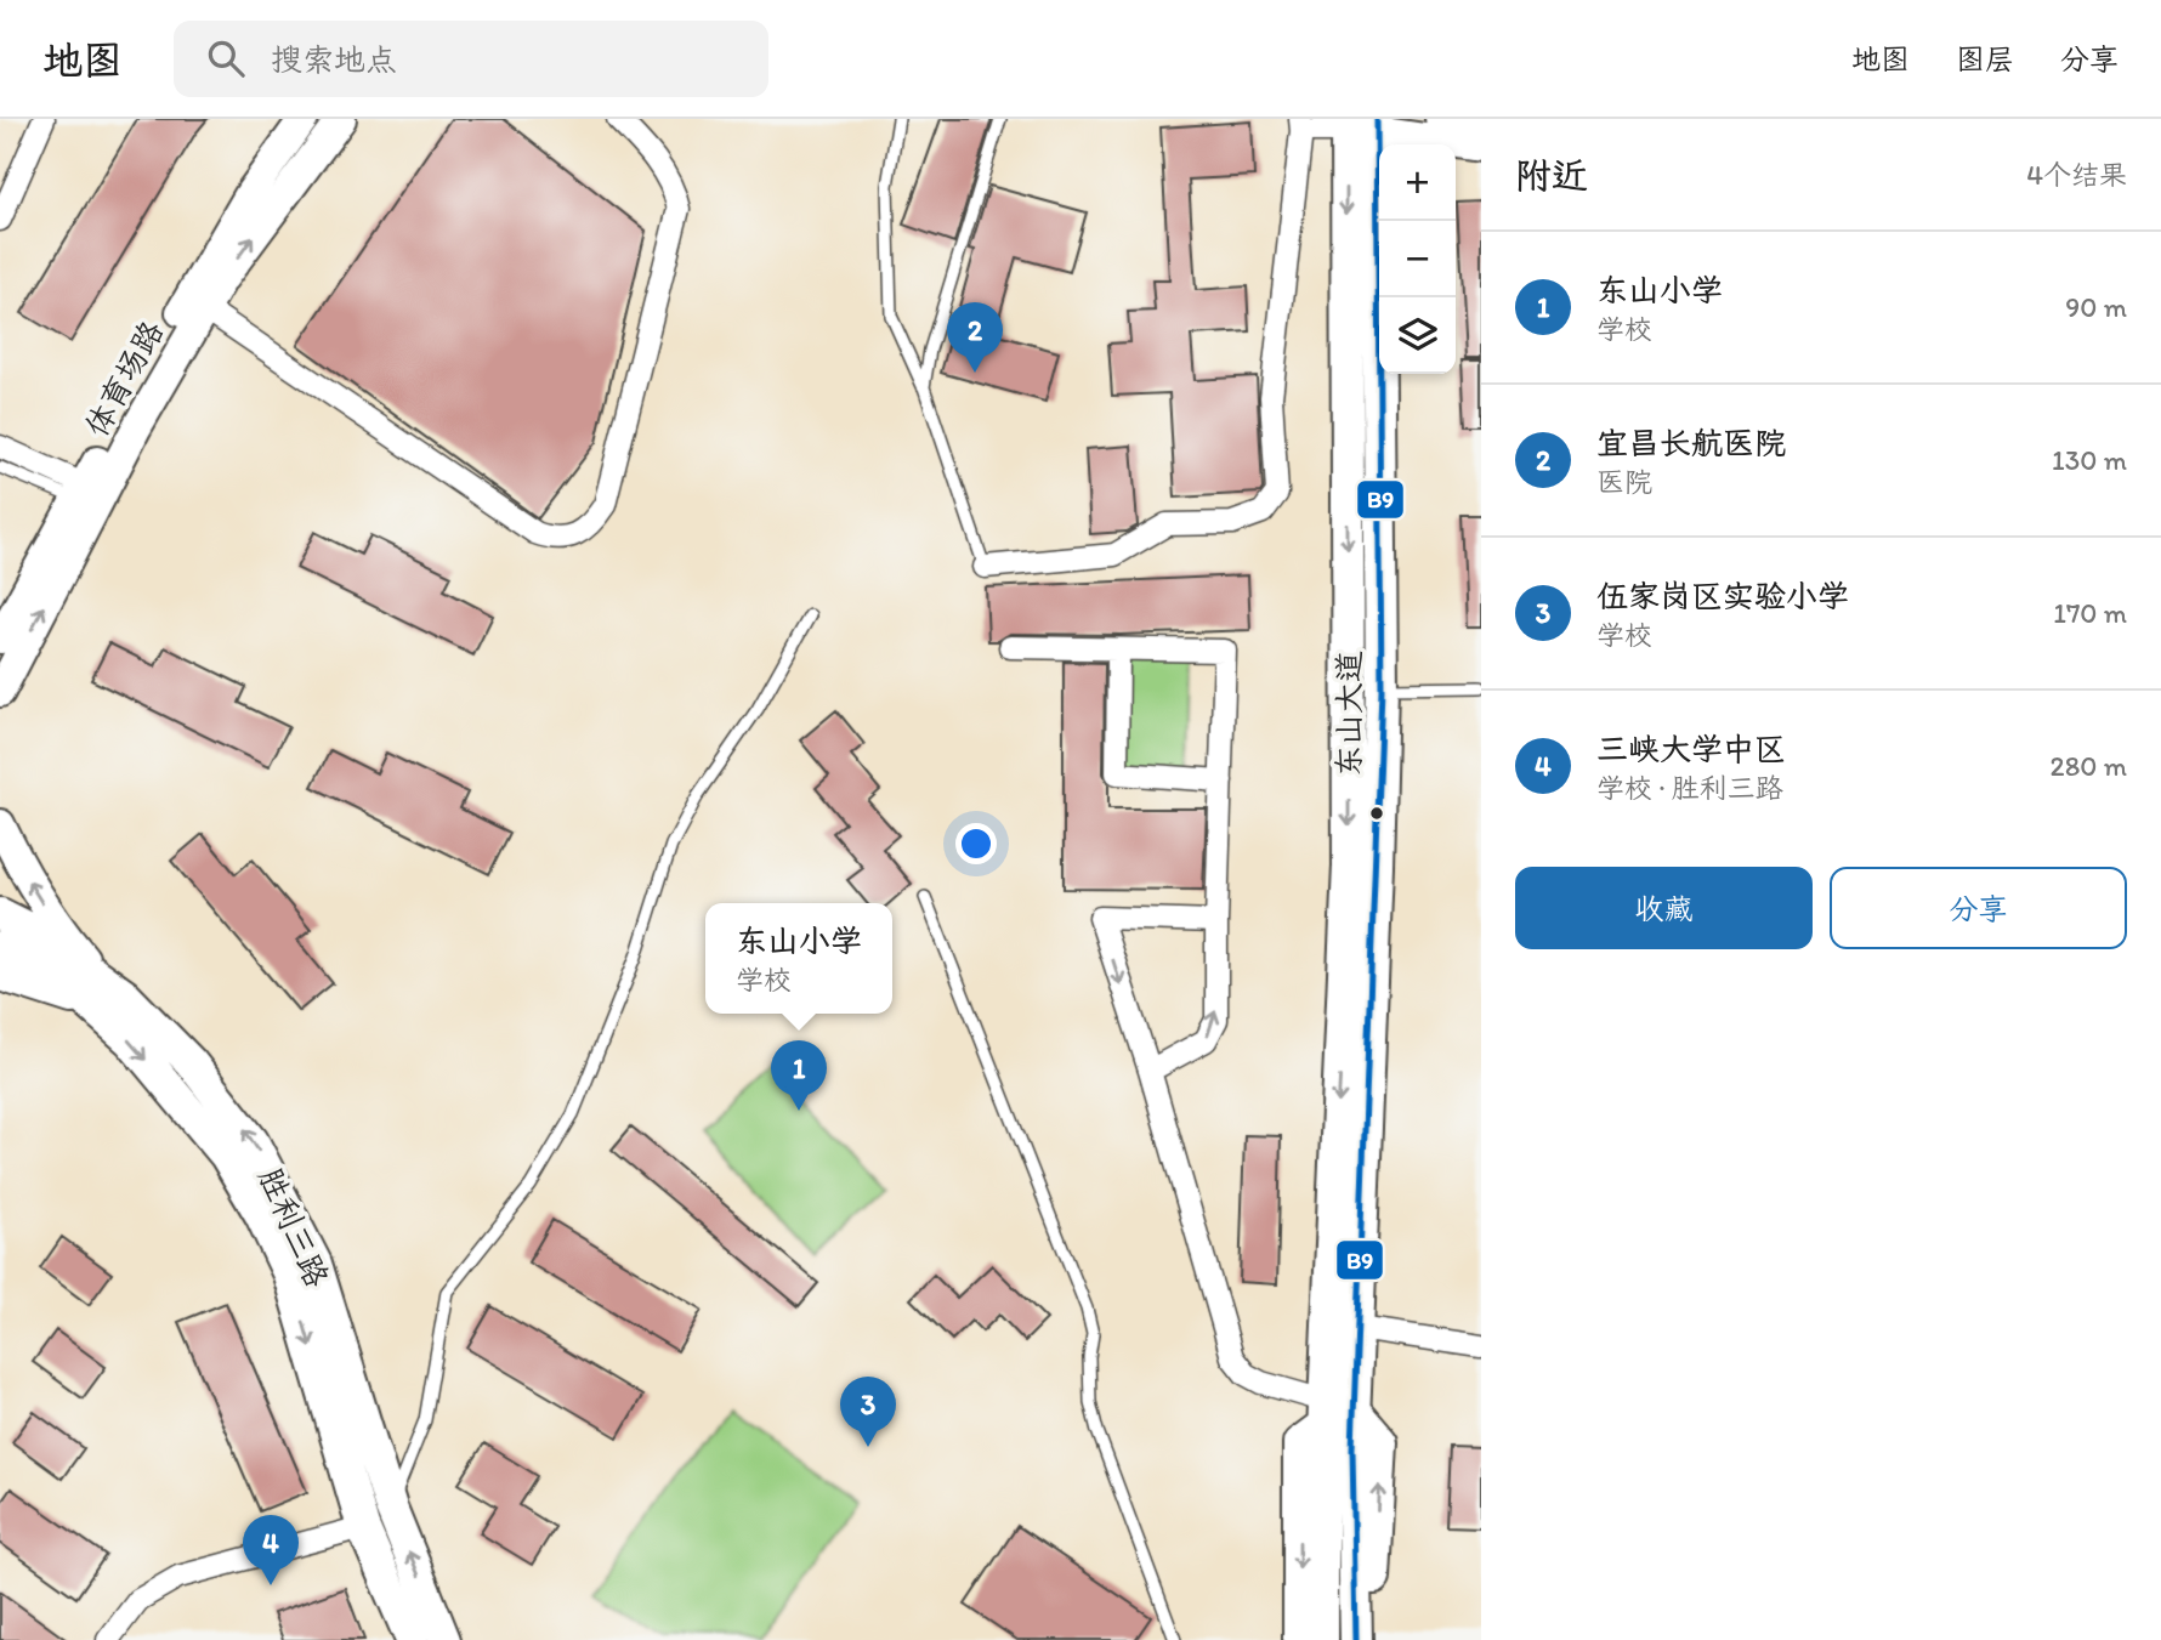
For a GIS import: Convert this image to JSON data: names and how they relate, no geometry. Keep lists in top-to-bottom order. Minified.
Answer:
{"streets":{"main road":["体育场路","东山大道","胜利三路"]},"lines":["transit line B9"],"page":{"header":"地图","search":"搜索地点","nav":["地图","图层","分享"],"heading":["附近","4个结果"],"map_buttons":["+","−"],"list":[{"mark":"1","name":"东山小学","note":"学校","value":"90 m"},{"mark":"2","name":"宜昌长航医院","note":"医院","value":"130 m"},{"mark":"3","name":"伍家岗区实验小学","note":"学校","value":"170 m"},{"mark":"4","name":"三峡大学中区","note":"学校 · 胜利三路","value":"280 m"}],"pins":["2","1","3","4"],"buttons":["收藏","分享"],"popup":["东山小学","学校"]}}
